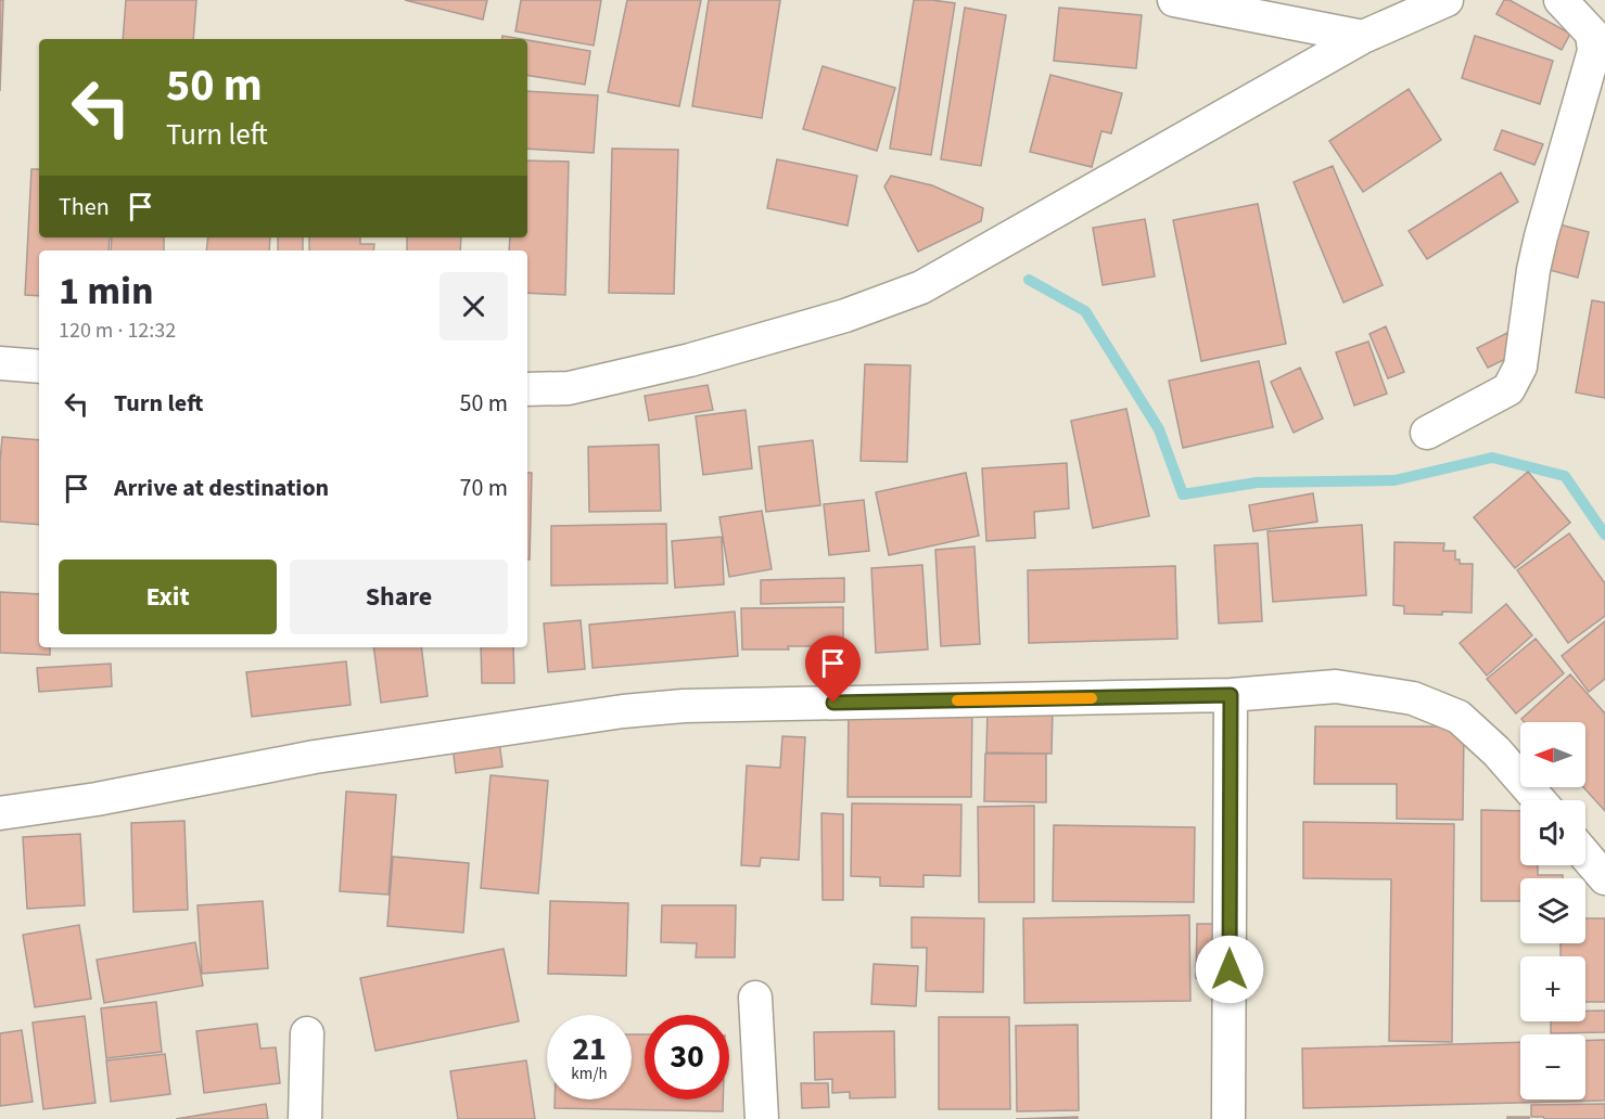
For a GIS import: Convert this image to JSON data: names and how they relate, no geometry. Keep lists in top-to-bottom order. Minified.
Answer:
{"north":"left","page":{"turn":["50 m","Turn left"],"then":"Then","heading":["1 min","120 m · 12:32"],"list":[{"name":"Turn left","value":"50 m"},{"name":"Arrive at destination","value":"70 m"}],"buttons":["Exit","Share"],"map_buttons":["+","−"],"speed":"21 km/h","limit":"30"}}
